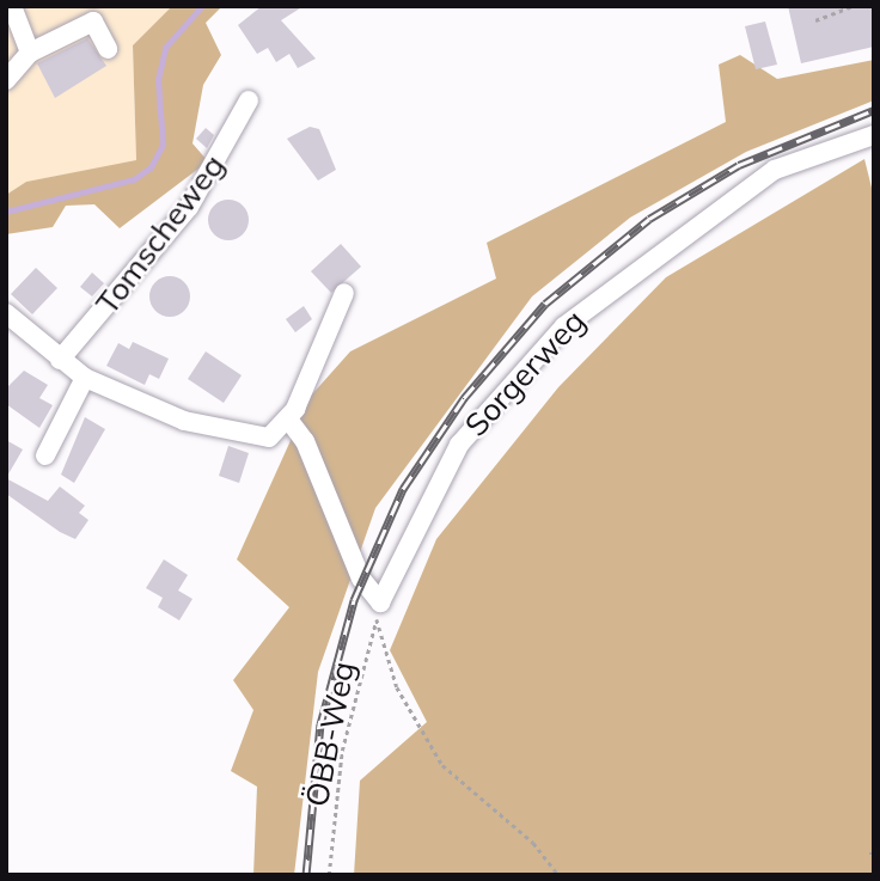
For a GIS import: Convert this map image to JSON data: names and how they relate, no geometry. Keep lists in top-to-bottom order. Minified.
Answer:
{"streets":{"lane":["Tomscheweg","Sorgerweg"],"path":["ÖBB-Weg"]},"crossings":[["Sorgerweg","ÖBB-Weg"]]}
